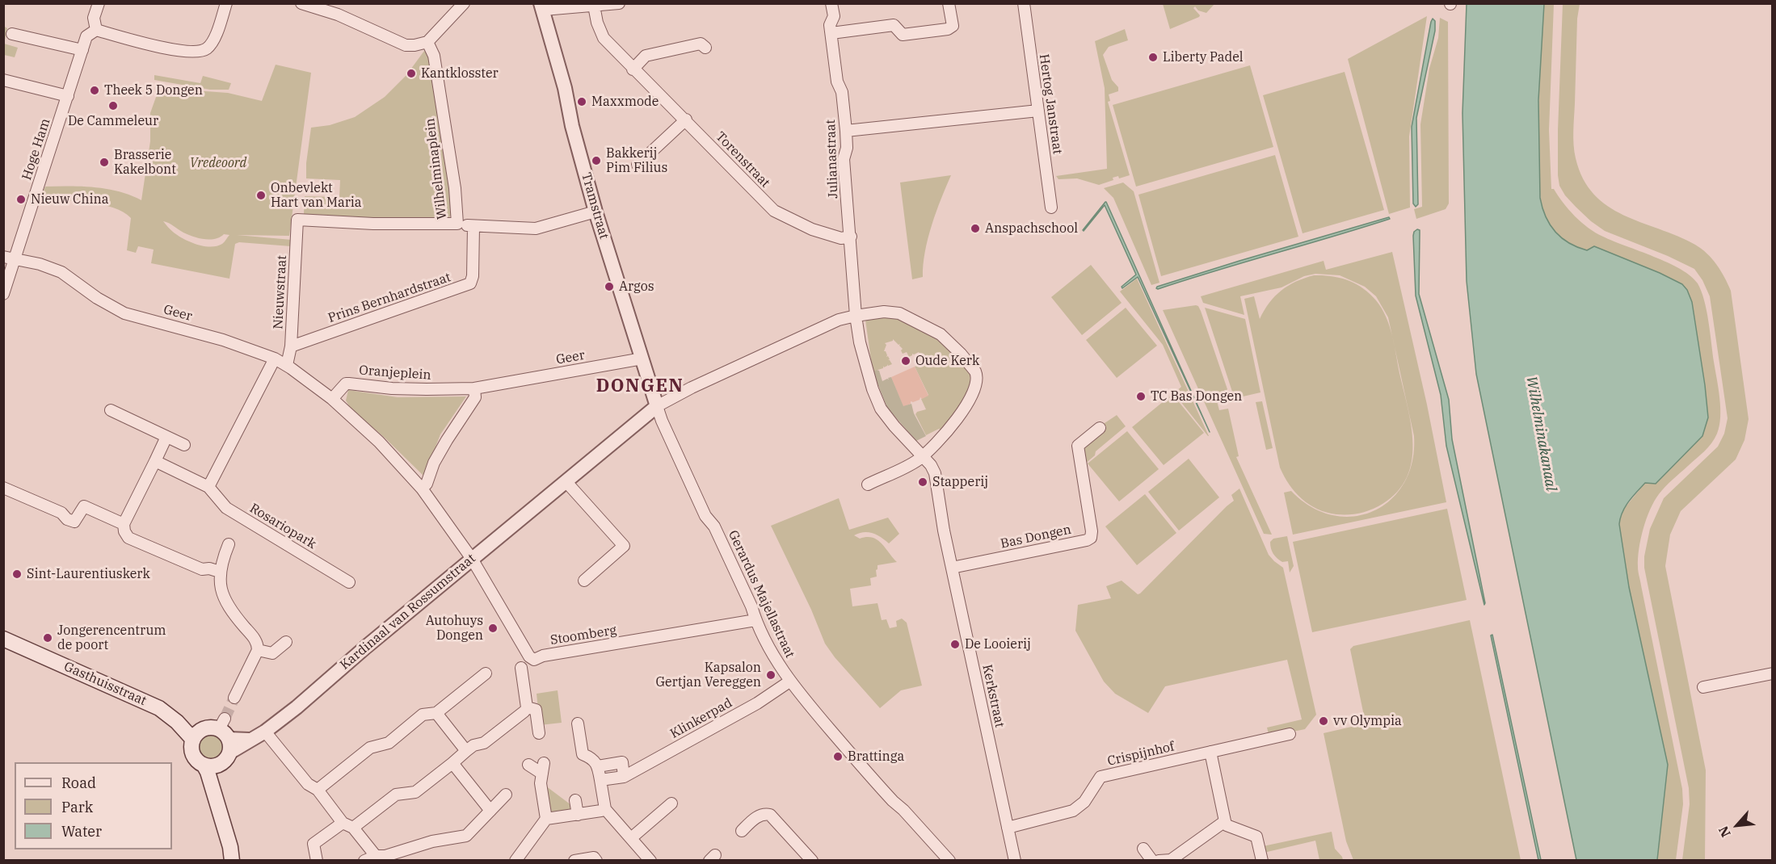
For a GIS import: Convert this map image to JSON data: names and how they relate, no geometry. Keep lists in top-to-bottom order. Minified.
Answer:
{"streets":{"main road":["Gasthuisstraat"],"street":["Hertog Janstraat","Hoge Ham","Julianastraat","Torenstraat","Wilhelminaplein","Tramstraat","Nieuwstraat","Prins Bernhardstraat","Geer","Oranjeplein","Rosariopark","Bas Dongen","Gerardus Majellastraat","Kardinaal van Rossumstraat","Stoomberg","Kerkstraat","Klinkerpad","Crispijnhof"]},"crossings":[["Hoge Ham","Geer"],["Julianastraat","Torenstraat"],["Julianastraat","Kardinaal van Rossumstraat"],["Julianastraat","Kerkstraat"],["Wilhelminaplein","Nieuwstraat"],["Tramstraat","Geer"],["Tramstraat","Gerardus Majellastraat"],["Tramstraat","Kardinaal van Rossumstraat"],["Nieuwstraat","Prins Bernhardstraat"],["Nieuwstraat","Geer"],["Geer","Oranjeplein"],["Bas Dongen","Kerkstraat"],["Gerardus Majellastraat","Kardinaal van Rossumstraat"],["Gerardus Majellastraat","Stoomberg"],["Gerardus Majellastraat","Klinkerpad"],["Kardinaal van Rossumstraat","Stoomberg"],["Kardinaal van Rossumstraat","Gasthuisstraat"],["Kardinaal van Rossumstraat","Kerkstraat"],["Kerkstraat","Crispijnhof"]],"districts":["DONGEN"],"water":["Wilhelminakanaal"],"parks":["Vredeoord"],"places":["Liberty Padel","Kantklosster","Theek 5 Dongen","Maxxmode","De Cammeleur","Bakkerij Pim Filius","Brasserie Kakelbont","Onbevlekt Hart van Maria","Nieuw China","Anspachschool","Argos","Oude Kerk","TC Bas Dongen","Stapperij","Sint-Laurentiuskerk","Autohuys Dongen","Jongerencentrum de poort","De Looierij","Kapsalon Gertjan Vereggen","vv Olympia","Brattinga"],"legend":["Road","Park","Water"],"north":"bottom left"}
